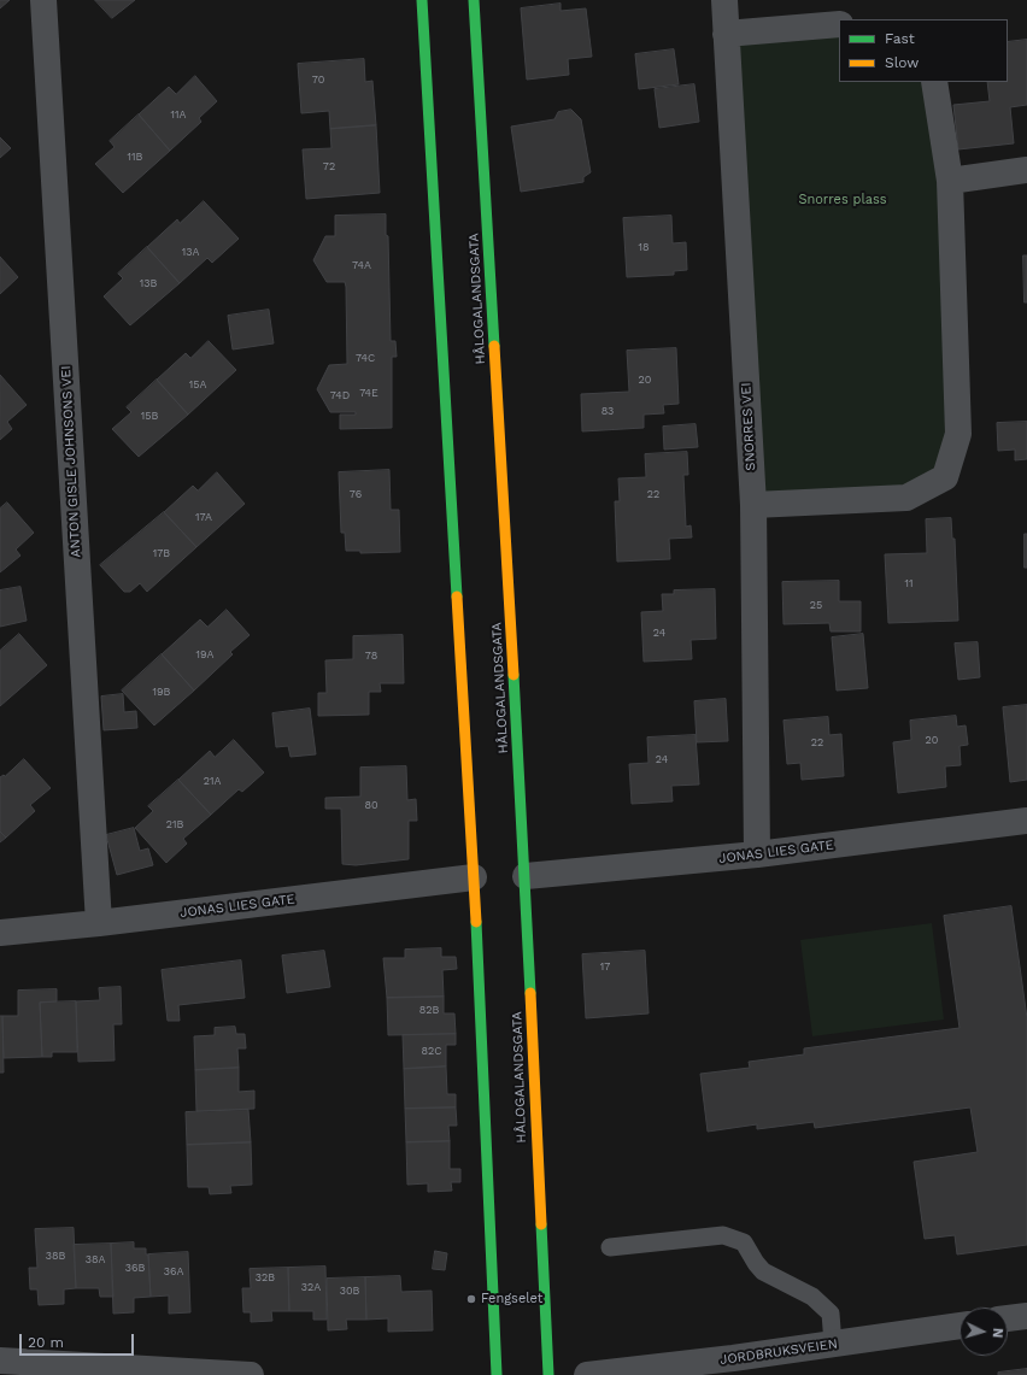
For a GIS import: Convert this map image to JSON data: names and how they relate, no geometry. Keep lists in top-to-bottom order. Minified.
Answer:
{"streets":{"street":["HÅLOGALANDSGATA","SNORRES VEI","ANTON GISLE JOHNSONS VEI","JONAS LIES GATE","JORDBRUKSVEIEN"]},"crossings":[["HÅLOGALANDSGATA","JONAS LIES GATE"],["SNORRES VEI","JONAS LIES GATE"],["ANTON GISLE JOHNSONS VEI","JONAS LIES GATE"]],"parks":["Snorres plass"],"places":["Fengselet"],"house_numbers":["70","11A","11B","72","18","13A","74A","13B","74C","20","15A","74E","74D","83","15B","76","22","17A","17B","11","25","24","19A","78","19B","20","22","24","21A","80","21B","17","82B","82C","38B","38A","36B","36A","32B","32A","30B"],"legend":["Fast","Slow"],"scale_bar":"20 m","north":"right"}
